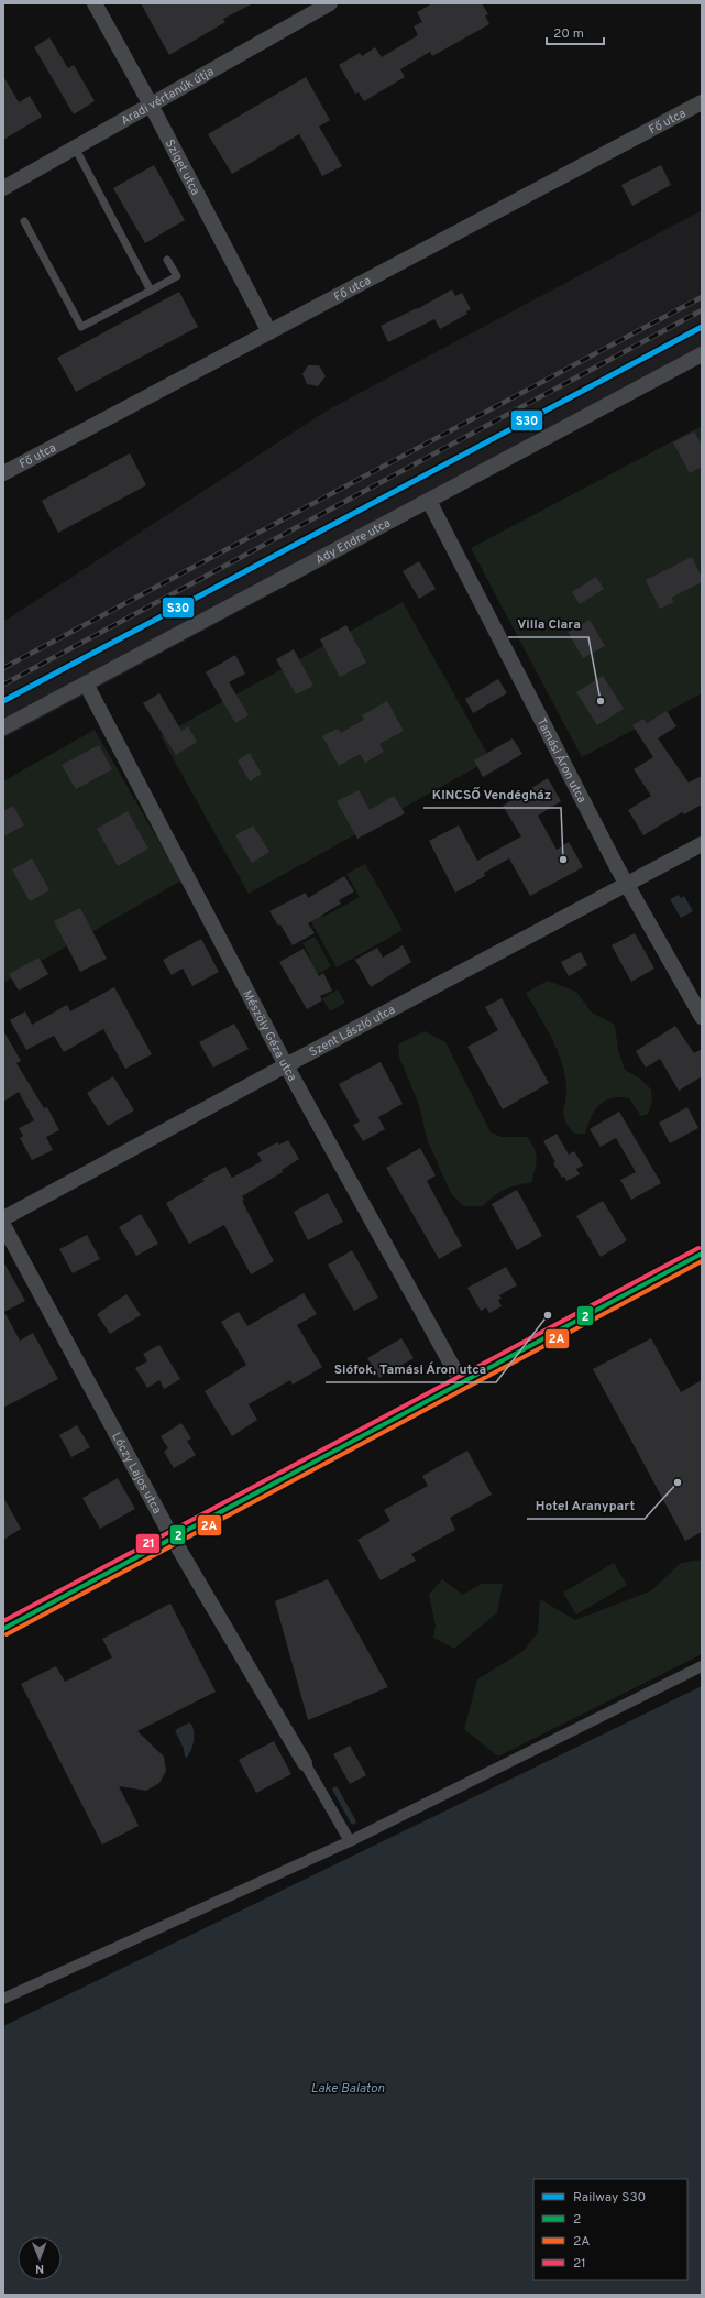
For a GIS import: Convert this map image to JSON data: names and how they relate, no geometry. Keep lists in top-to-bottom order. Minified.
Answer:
{"streets":{"street":["Aradi vértanúk útja","Fő utca","Sziget utca","Ady Endre utca","Tamási Áron utca","Szent László utca","Mészöly Géza utca","Lóczy Lajos utca"]},"crossings":[["Aradi vértanúk útja","Sziget utca"],["Fő utca","Sziget utca"],["Ady Endre utca","Tamási Áron utca"],["Ady Endre utca","Mészöly Géza utca"],["Tamási Áron utca","Szent László utca"],["Szent László utca","Mészöly Géza utca"]],"water":["Lake Balaton"],"places":["Villa Clara","KINCSŐ Vendégház","Siófok, Tamási Áron utca","Hotel Aranypart"],"lines":["rail line S30","transit line 21","transit line 2","transit line 2A"],"legend":["Railway S30","2","2A","21"],"scale_bar":"20 m","north":"bottom"}
